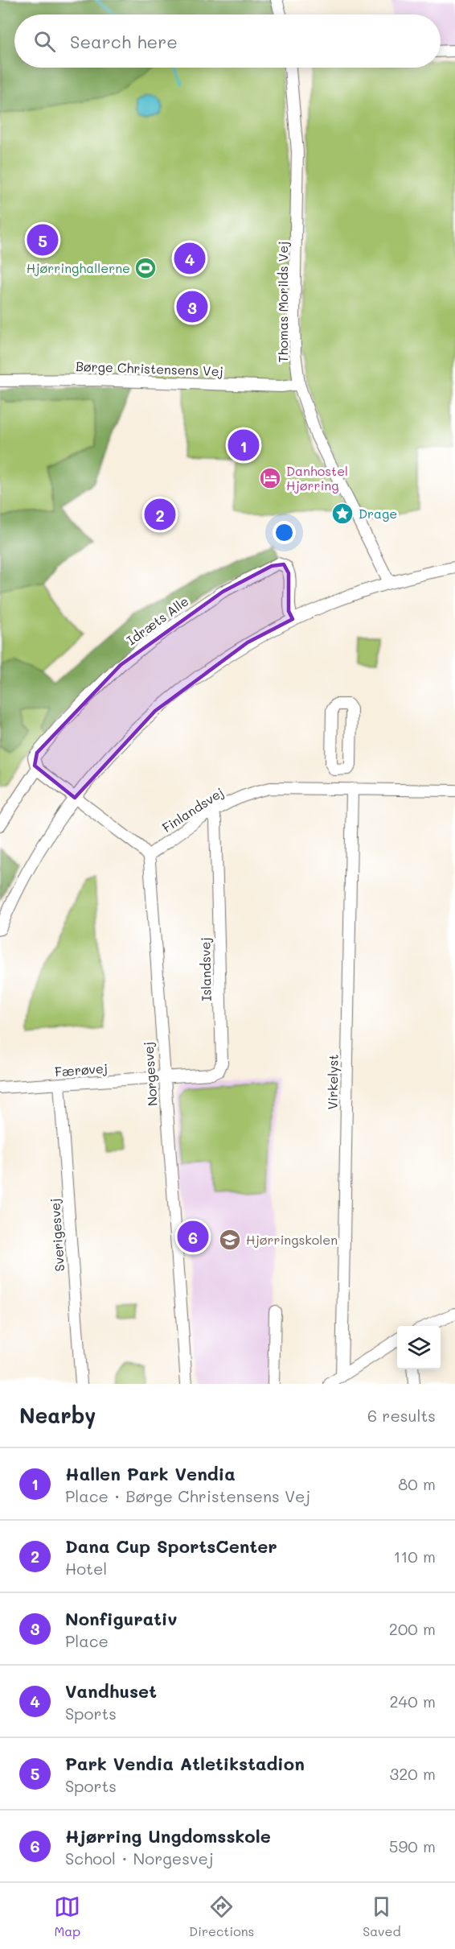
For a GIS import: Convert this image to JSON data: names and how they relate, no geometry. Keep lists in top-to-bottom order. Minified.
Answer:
{"streets":{"street":["Thomas Morilds Vej","Børge Christensens Vej","Idræts Alle","Finlandsvej","Islandsvej","Færøvej","Norgesvej","Virkelyst","Sverigesvej"]},"crossings":[["Thomas Morilds Vej","Børge Christensens Vej"],["Finlandsvej","Islandsvej"],["Finlandsvej","Norgesvej"],["Finlandsvej","Virkelyst"],["Islandsvej","Færøvej"],["Islandsvej","Norgesvej"],["Færøvej","Norgesvej"],["Færøvej","Sverigesvej"]],"places":{"sports":["Hjørringhallerne"],"hotel":["Danhostel Hjørring"],"place":["Drage"],"school or university":["Hjørringskolen"]},"page":{"search":"Search here","pins":["5","4","3","1","2","6"],"heading":["Nearby","6 results"],"list":[{"mark":"1","name":"Hallen Park Vendia","note":"Place · Børge Christensens Vej","value":"80 m"},{"mark":"2","name":"Dana Cup SportsCenter","note":"Hotel","value":"110 m"},{"mark":"3","name":"Nonfigurativ","note":"Place","value":"200 m"},{"mark":"4","name":"Vandhuset","note":"Sports","value":"240 m"},{"mark":"5","name":"Park Vendia Atletikstadion","note":"Sports","value":"320 m"},{"mark":"6","name":"Hjørring Ungdomsskole","note":"School · Norgesvej","value":"590 m"}],"nav":["Map","Directions","Saved"]}}
